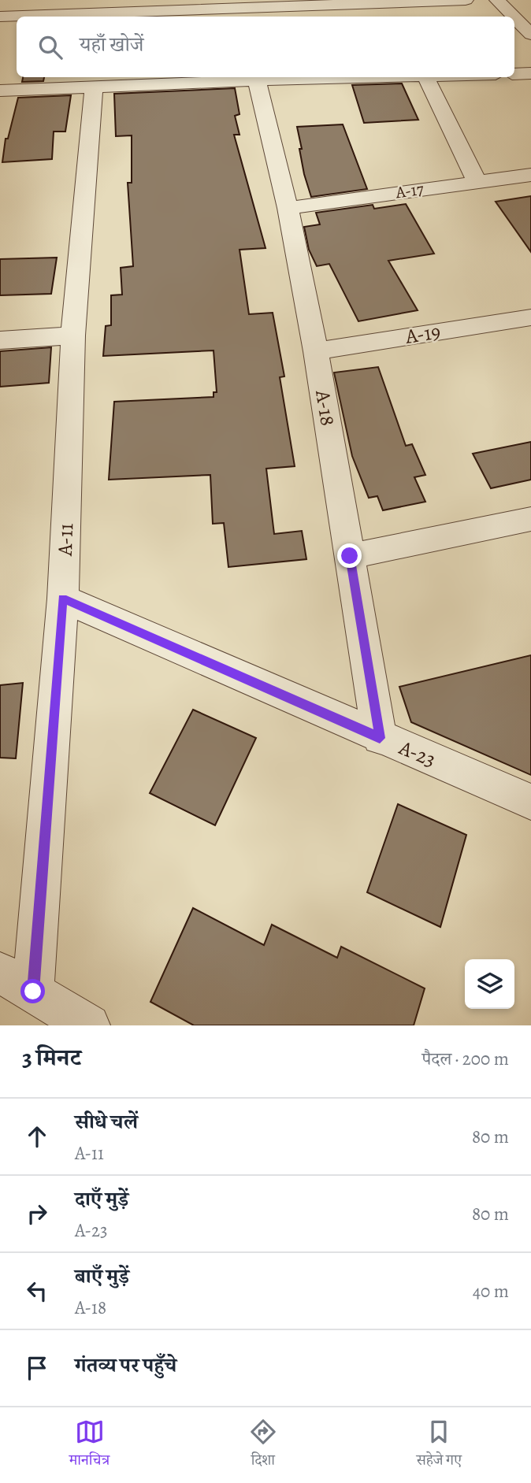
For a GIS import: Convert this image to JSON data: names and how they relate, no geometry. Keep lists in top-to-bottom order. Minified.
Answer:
{"streets":{"street":["A-17","A-19","A-18","A-11","A-23"]},"crossings":[["A-17","A-18"],["A-19","A-18"],["A-18","A-23"],["A-11","A-23"]],"page":{"search":"यहाँ खोजें","heading":["3 मिनट","पैदल · 200 m"],"list":[["सीधे चलें","A-11","80 m"],["दाएँ मुड़ें","A-23","80 m"],["बाएँ मुड़ें","A-18","40 m"],"गंतव्य पर पहुँचे"],"nav":["मानचित्र","दिशा","सहेजे गए"]}}
